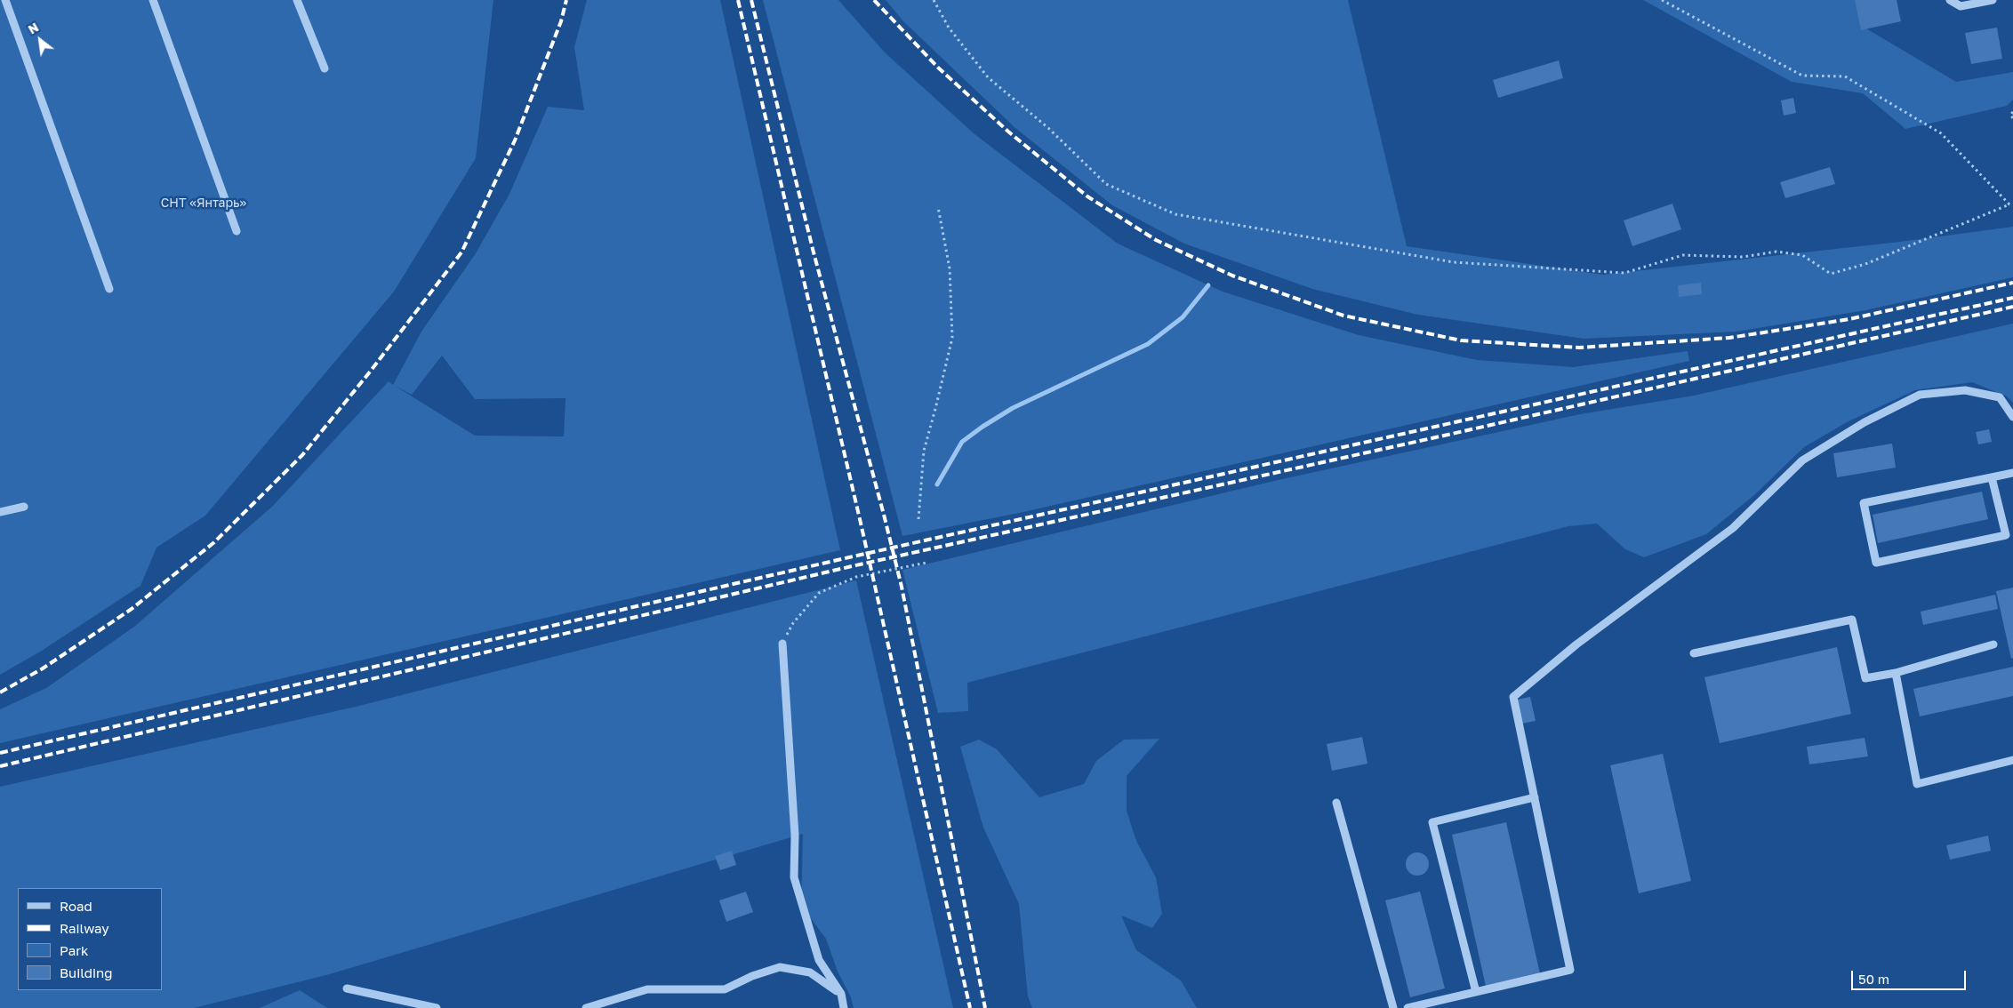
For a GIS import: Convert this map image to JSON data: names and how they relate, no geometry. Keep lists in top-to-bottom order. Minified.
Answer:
{"parks":["СНТ «Янтарь»"],"legend":["Road","Railway","Park","Building"],"scale_bar":"50 m","north":"top left"}
